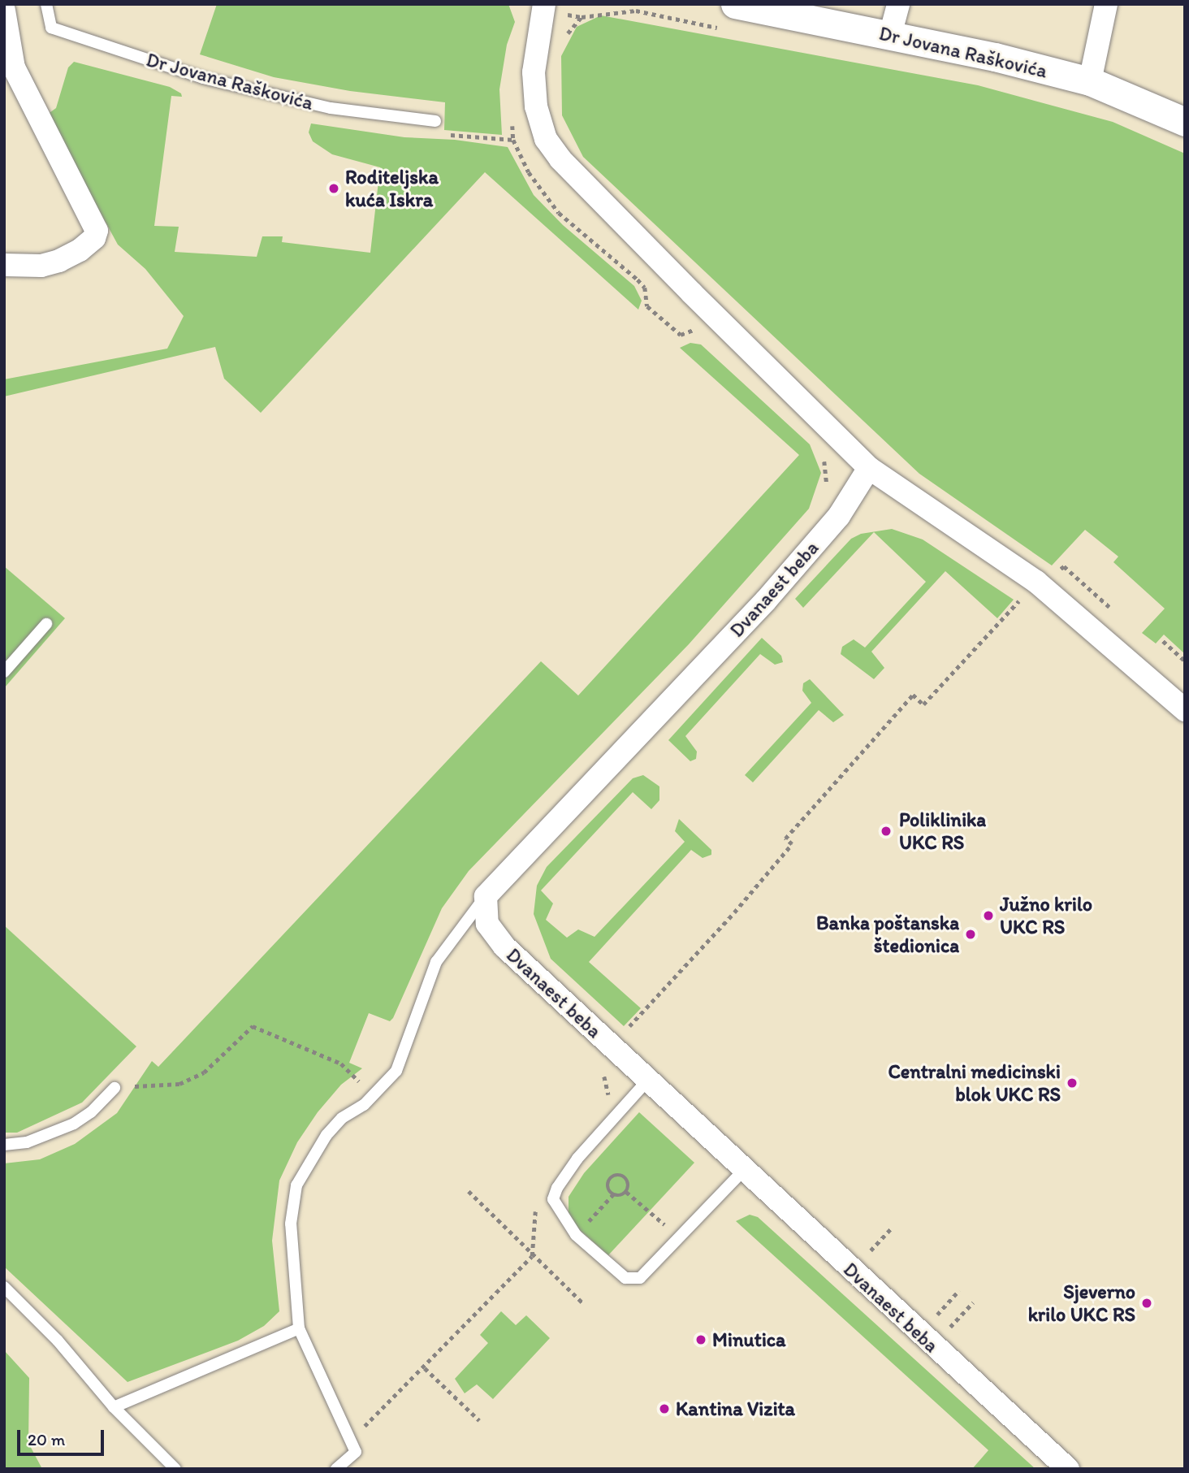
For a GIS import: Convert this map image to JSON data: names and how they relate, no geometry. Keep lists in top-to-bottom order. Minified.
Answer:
{"streets":{"street":["Dr Jovana Raškovića","Dvanaest beba"]},"places":["Roditeljska kuća Iskra","Poliklinika UKC RS","Južno krilo UKC RS","Banka poštanska štedionica","Centralni medicinski blok UKC RS","Sjeverno krilo UKC RS","Minutica","Kantina Vizita"],"scale_bar":"20 m"}
